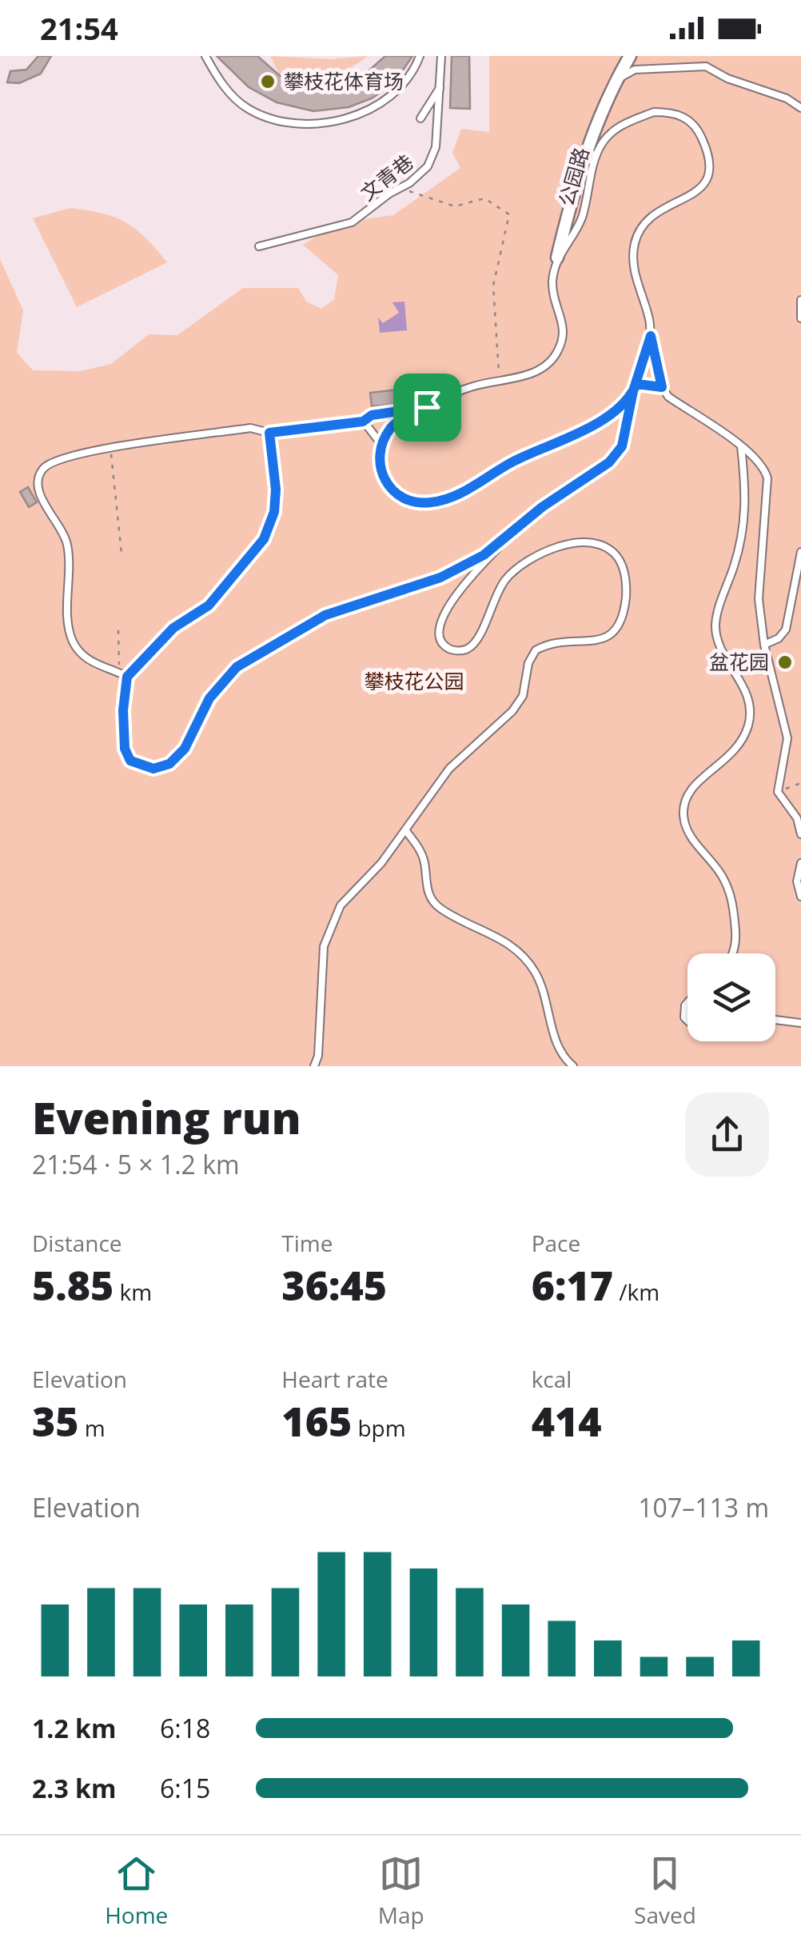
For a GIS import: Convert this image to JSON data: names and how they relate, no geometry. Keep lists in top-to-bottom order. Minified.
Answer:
{"streets":{"street":["公园路"],"lane":["文青巷"]},"parks":["攀枝花公园"],"places":["攀枝花体育场","盆花园"],"page":{"status":"21:54","heading":["Evening run","21:54 · 5 × 1.2 km"],"stats":[["Distance","5.85 km"],["Time","36:45"],["Pace","6:17 /km"],["Elevation","35 m"],["Heart rate","165 bpm"],["kcal","414"]],"chart":["Elevation","107–113 m"],"list":[{"name":"1.2 km","note":"6:18"},{"name":"2.3 km","note":"6:15"}],"tabs":["Home","Map","Saved"]}}
